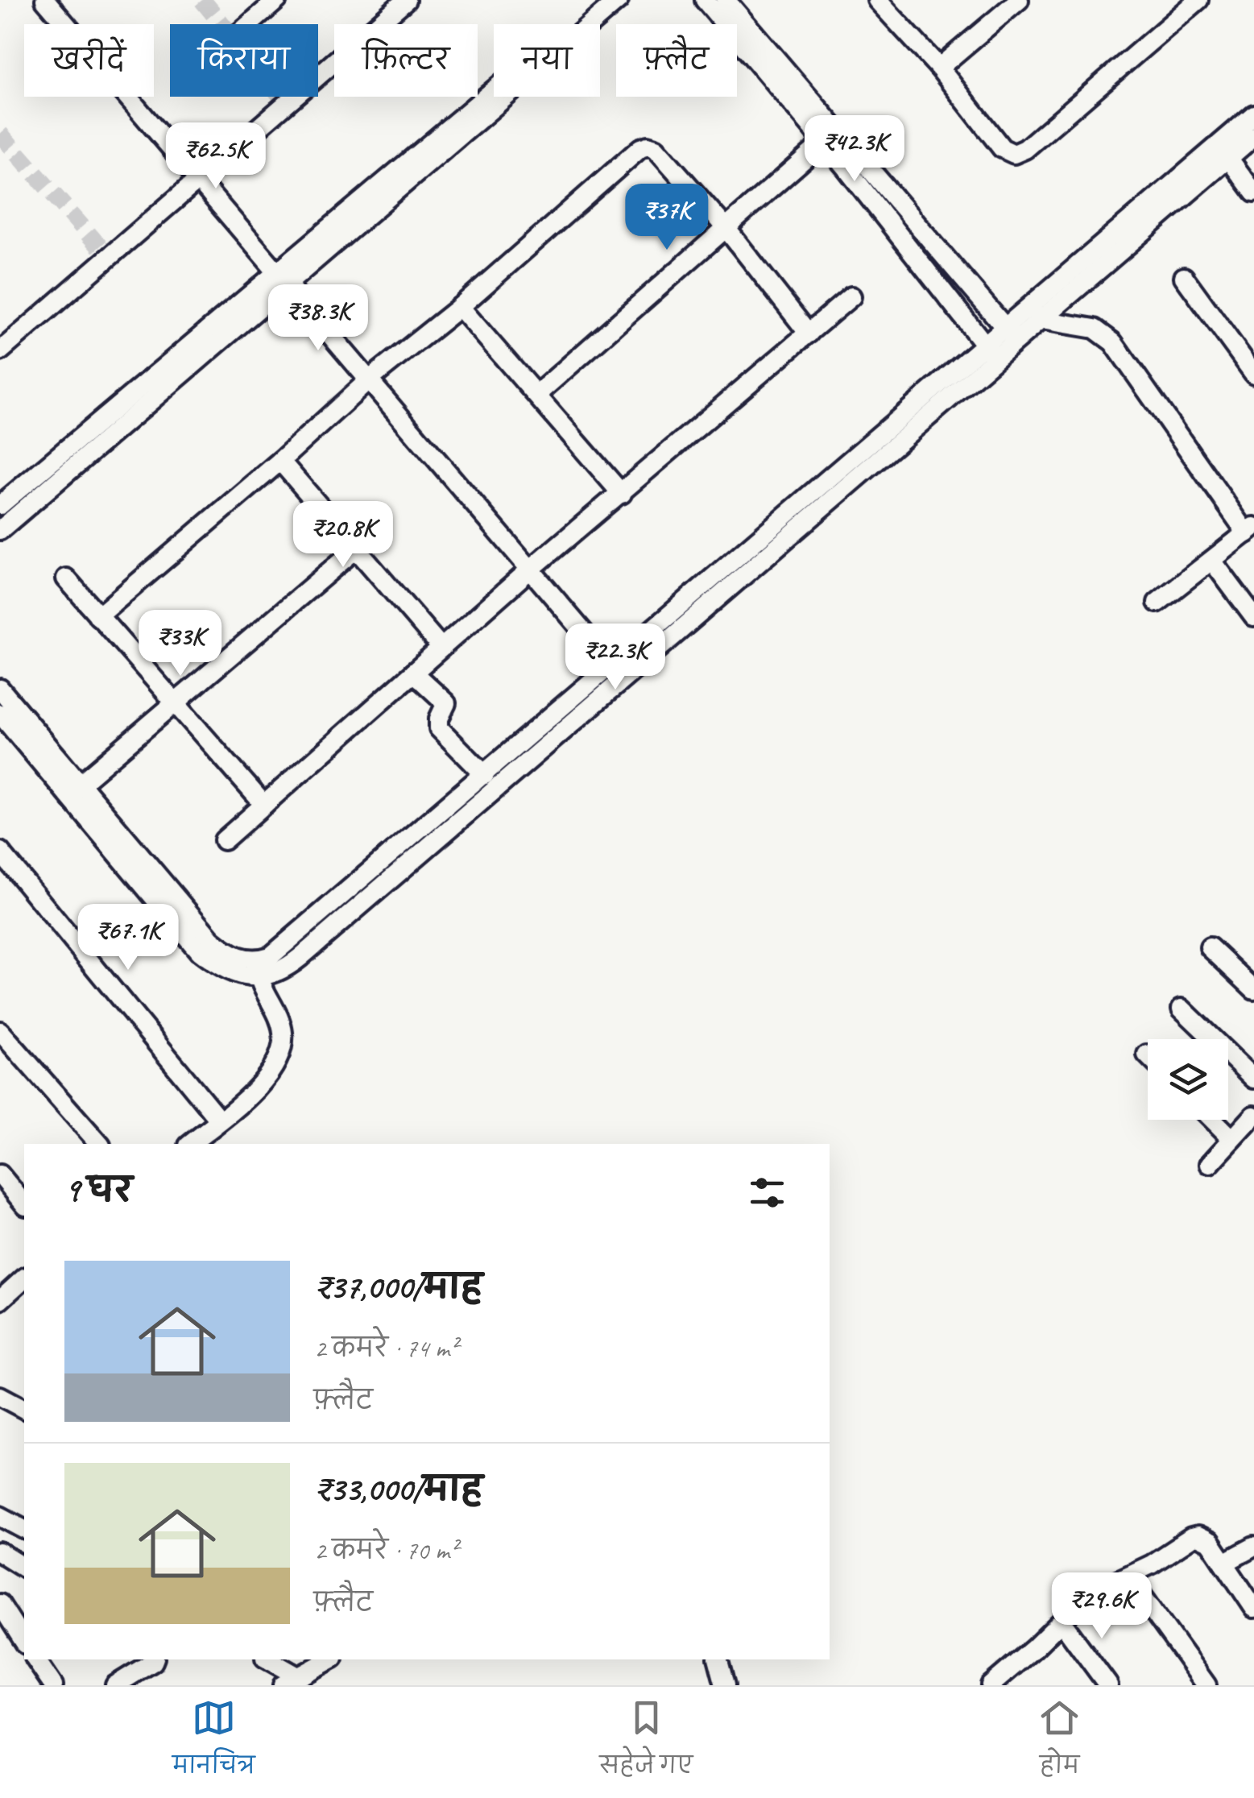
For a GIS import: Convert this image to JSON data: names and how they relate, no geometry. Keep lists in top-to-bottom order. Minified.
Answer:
{"page":{"chip":["खरीदें","किराया","फ़िल्टर","नया","फ़्लैट"],"price":["₹42.3K","₹62.5K","₹37K","₹38.3K","₹20.8K","₹33K","₹22.3K","₹67.1K","₹29.6K"],"heading":"9 घर","list":[{"name":"₹37,000/माह","note":"2 कमरे · 74 m² · फ़्लैट"},{"name":"₹33,000/माह","note":"2 कमरे · 70 m² · फ़्लैट"}],"tabs":["मानचित्र","सहेजे गए","होम"]}}
